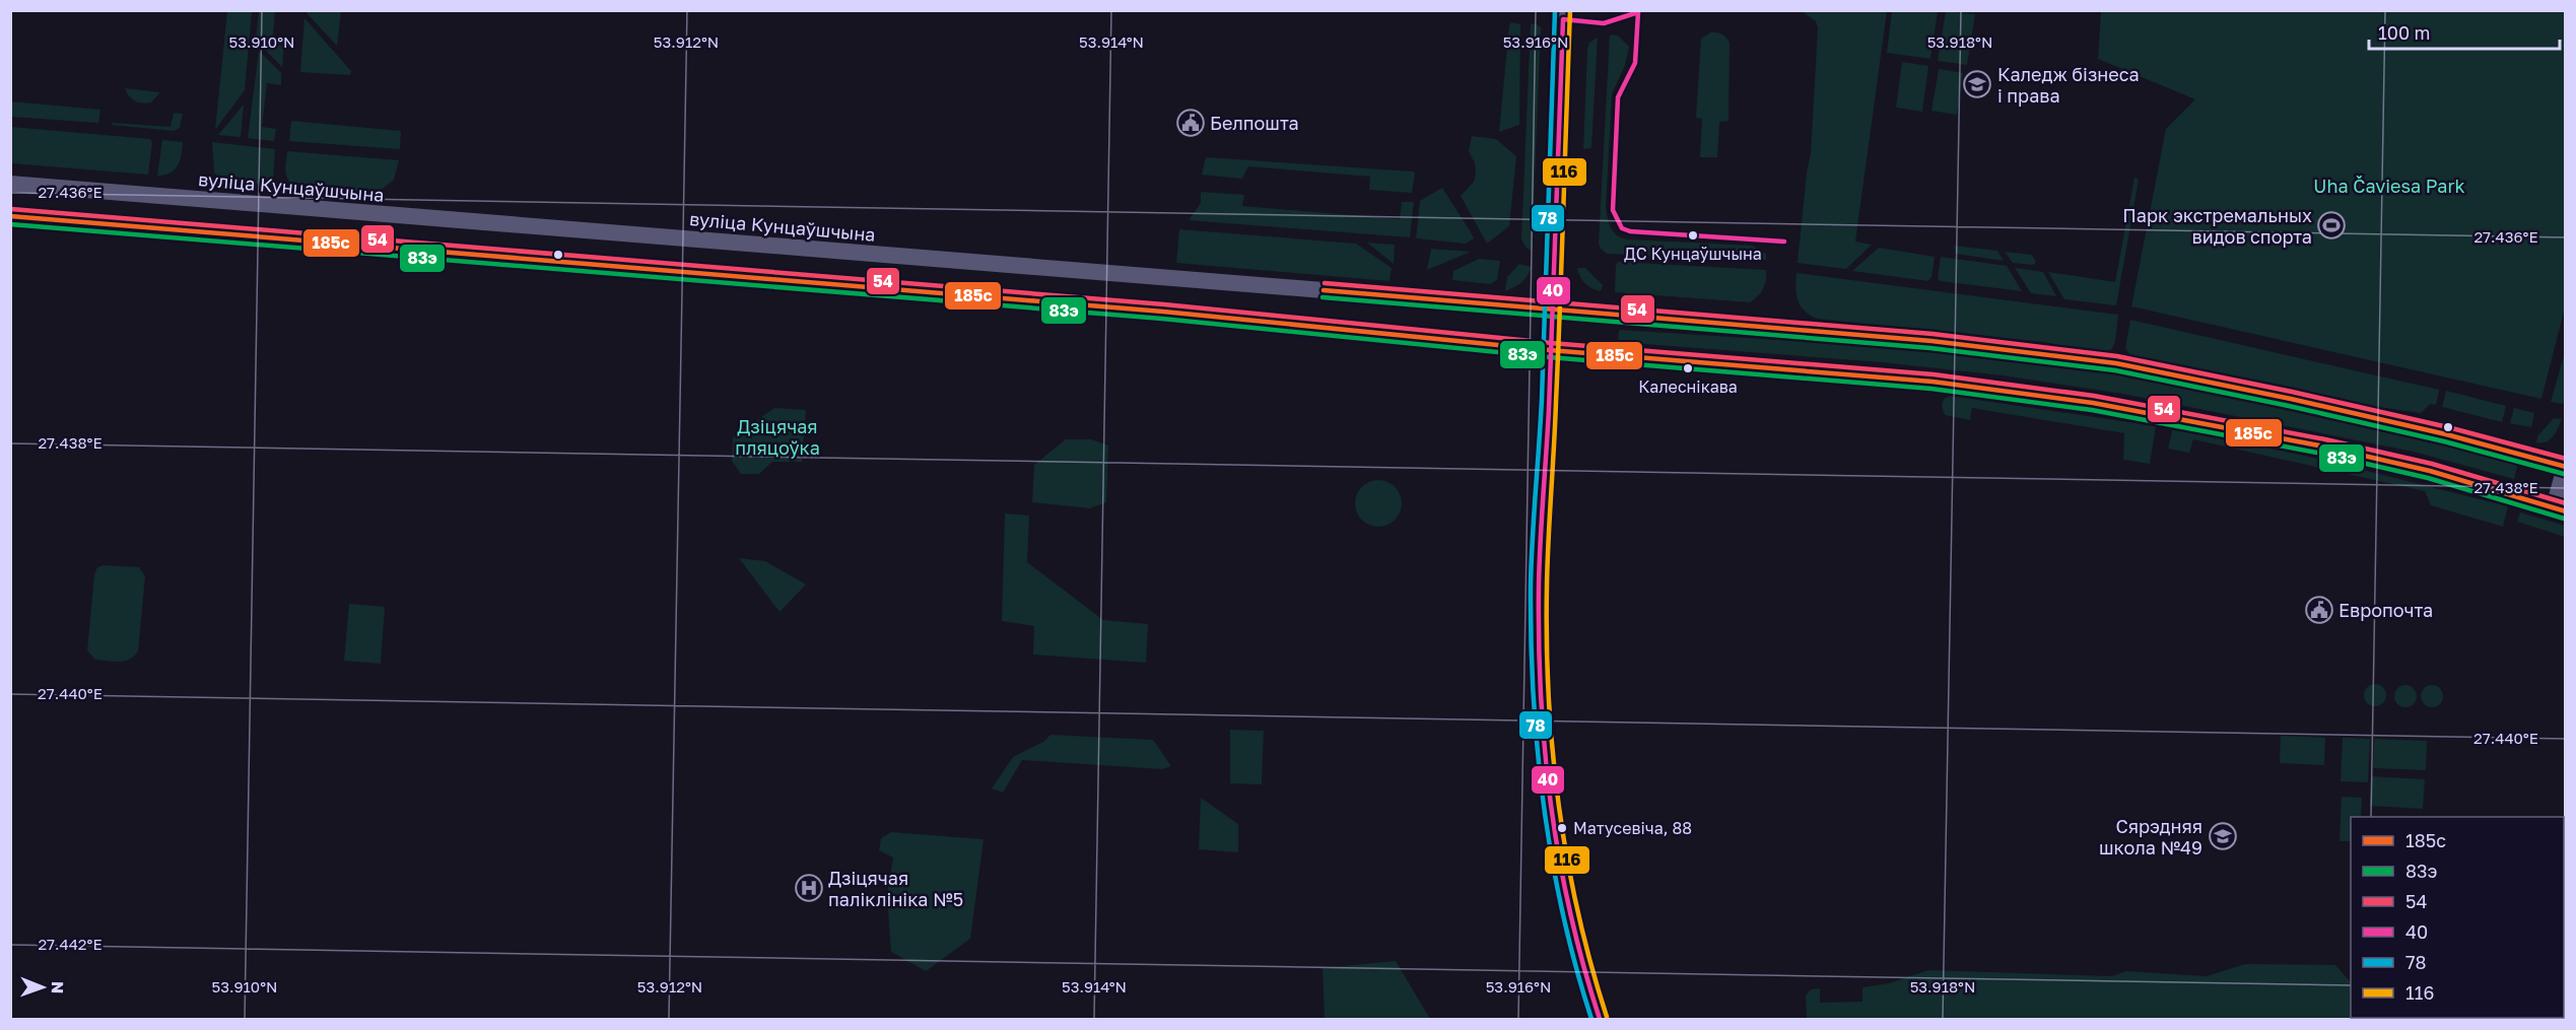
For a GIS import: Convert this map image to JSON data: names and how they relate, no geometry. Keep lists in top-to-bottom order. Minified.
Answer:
{"streets":{"main road":["вуліца Кунцаўшчына"]},"parks":["Uha Čaviesa Park","Дзіцячая пляцоўка"],"places":{"school or university":["Каледж бізнеса і права","Сярэдняя школа №49"],"public building":["Белпошта","Европочта"],"sports":["Парк экстремальных видов спорта"],"other":["ДС Кунцаўшчына","Калеснікава","Матусевіча, 88"],"hospital":["Дзіцячая паліклініка №5"]},"lines":["transit line 78","transit line 116","transit line 40","transit line 54","transit line 185с","transit line 83э"],"legend":["185с","83э","54","40","78","116"],"scale_bar":"100 m","north":"right","coordinates":["53.910°N","53.912°N","53.914°N","53.916°N","53.918°N","27.436°E","27.438°E","27.440°E","27.442°E"]}
